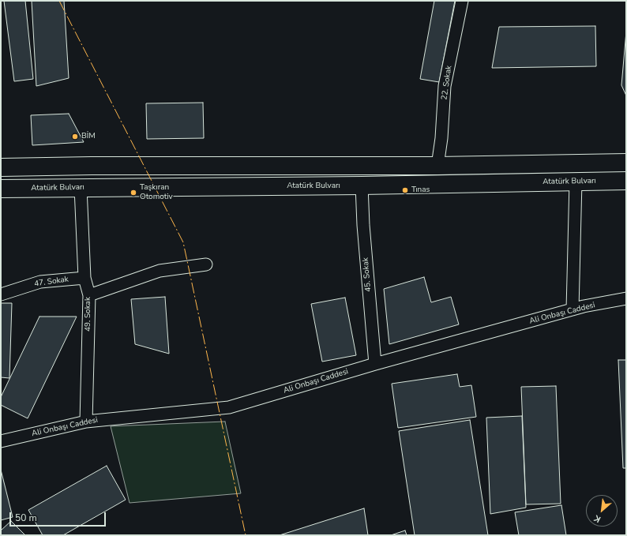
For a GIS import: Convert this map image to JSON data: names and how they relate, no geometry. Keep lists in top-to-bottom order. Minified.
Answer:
{"streets":{"main road":["Atatürk Bulvarı"],"street":["22. Sokak","45. Sokak","47. Sokak","Ali Onbaşı Caddesi","49. Sokak"]},"crossings":[["Atatürk Bulvarı","45. Sokak"],["Atatürk Bulvarı","49. Sokak"],["45. Sokak","Ali Onbaşı Caddesi"],["47. Sokak","49. Sokak"],["Ali Onbaşı Caddesi","49. Sokak"]],"places":["BİM","Tınas","Taşkıran Otomotiv"],"scale_bar":"50 m","north":"bottom left"}
